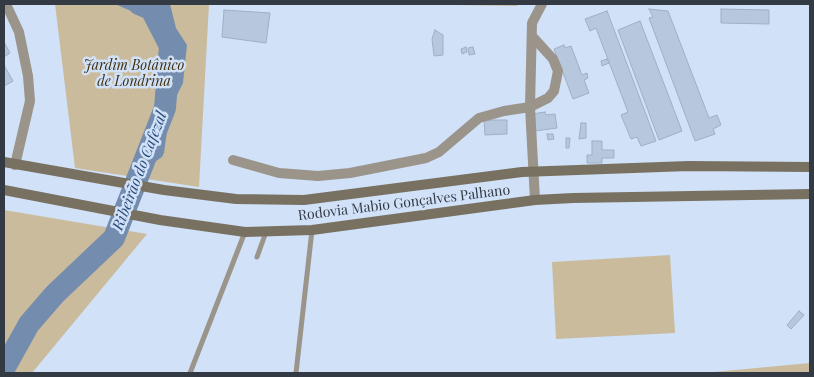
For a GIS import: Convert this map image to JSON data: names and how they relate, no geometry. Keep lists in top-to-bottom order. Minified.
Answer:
{"streets":{"main road":["Rodovia Mabio Gonçalves Palhano"]},"water":["Ribeirão do Cafezal"],"parks":["Jardim Botânico de Londrina"]}
